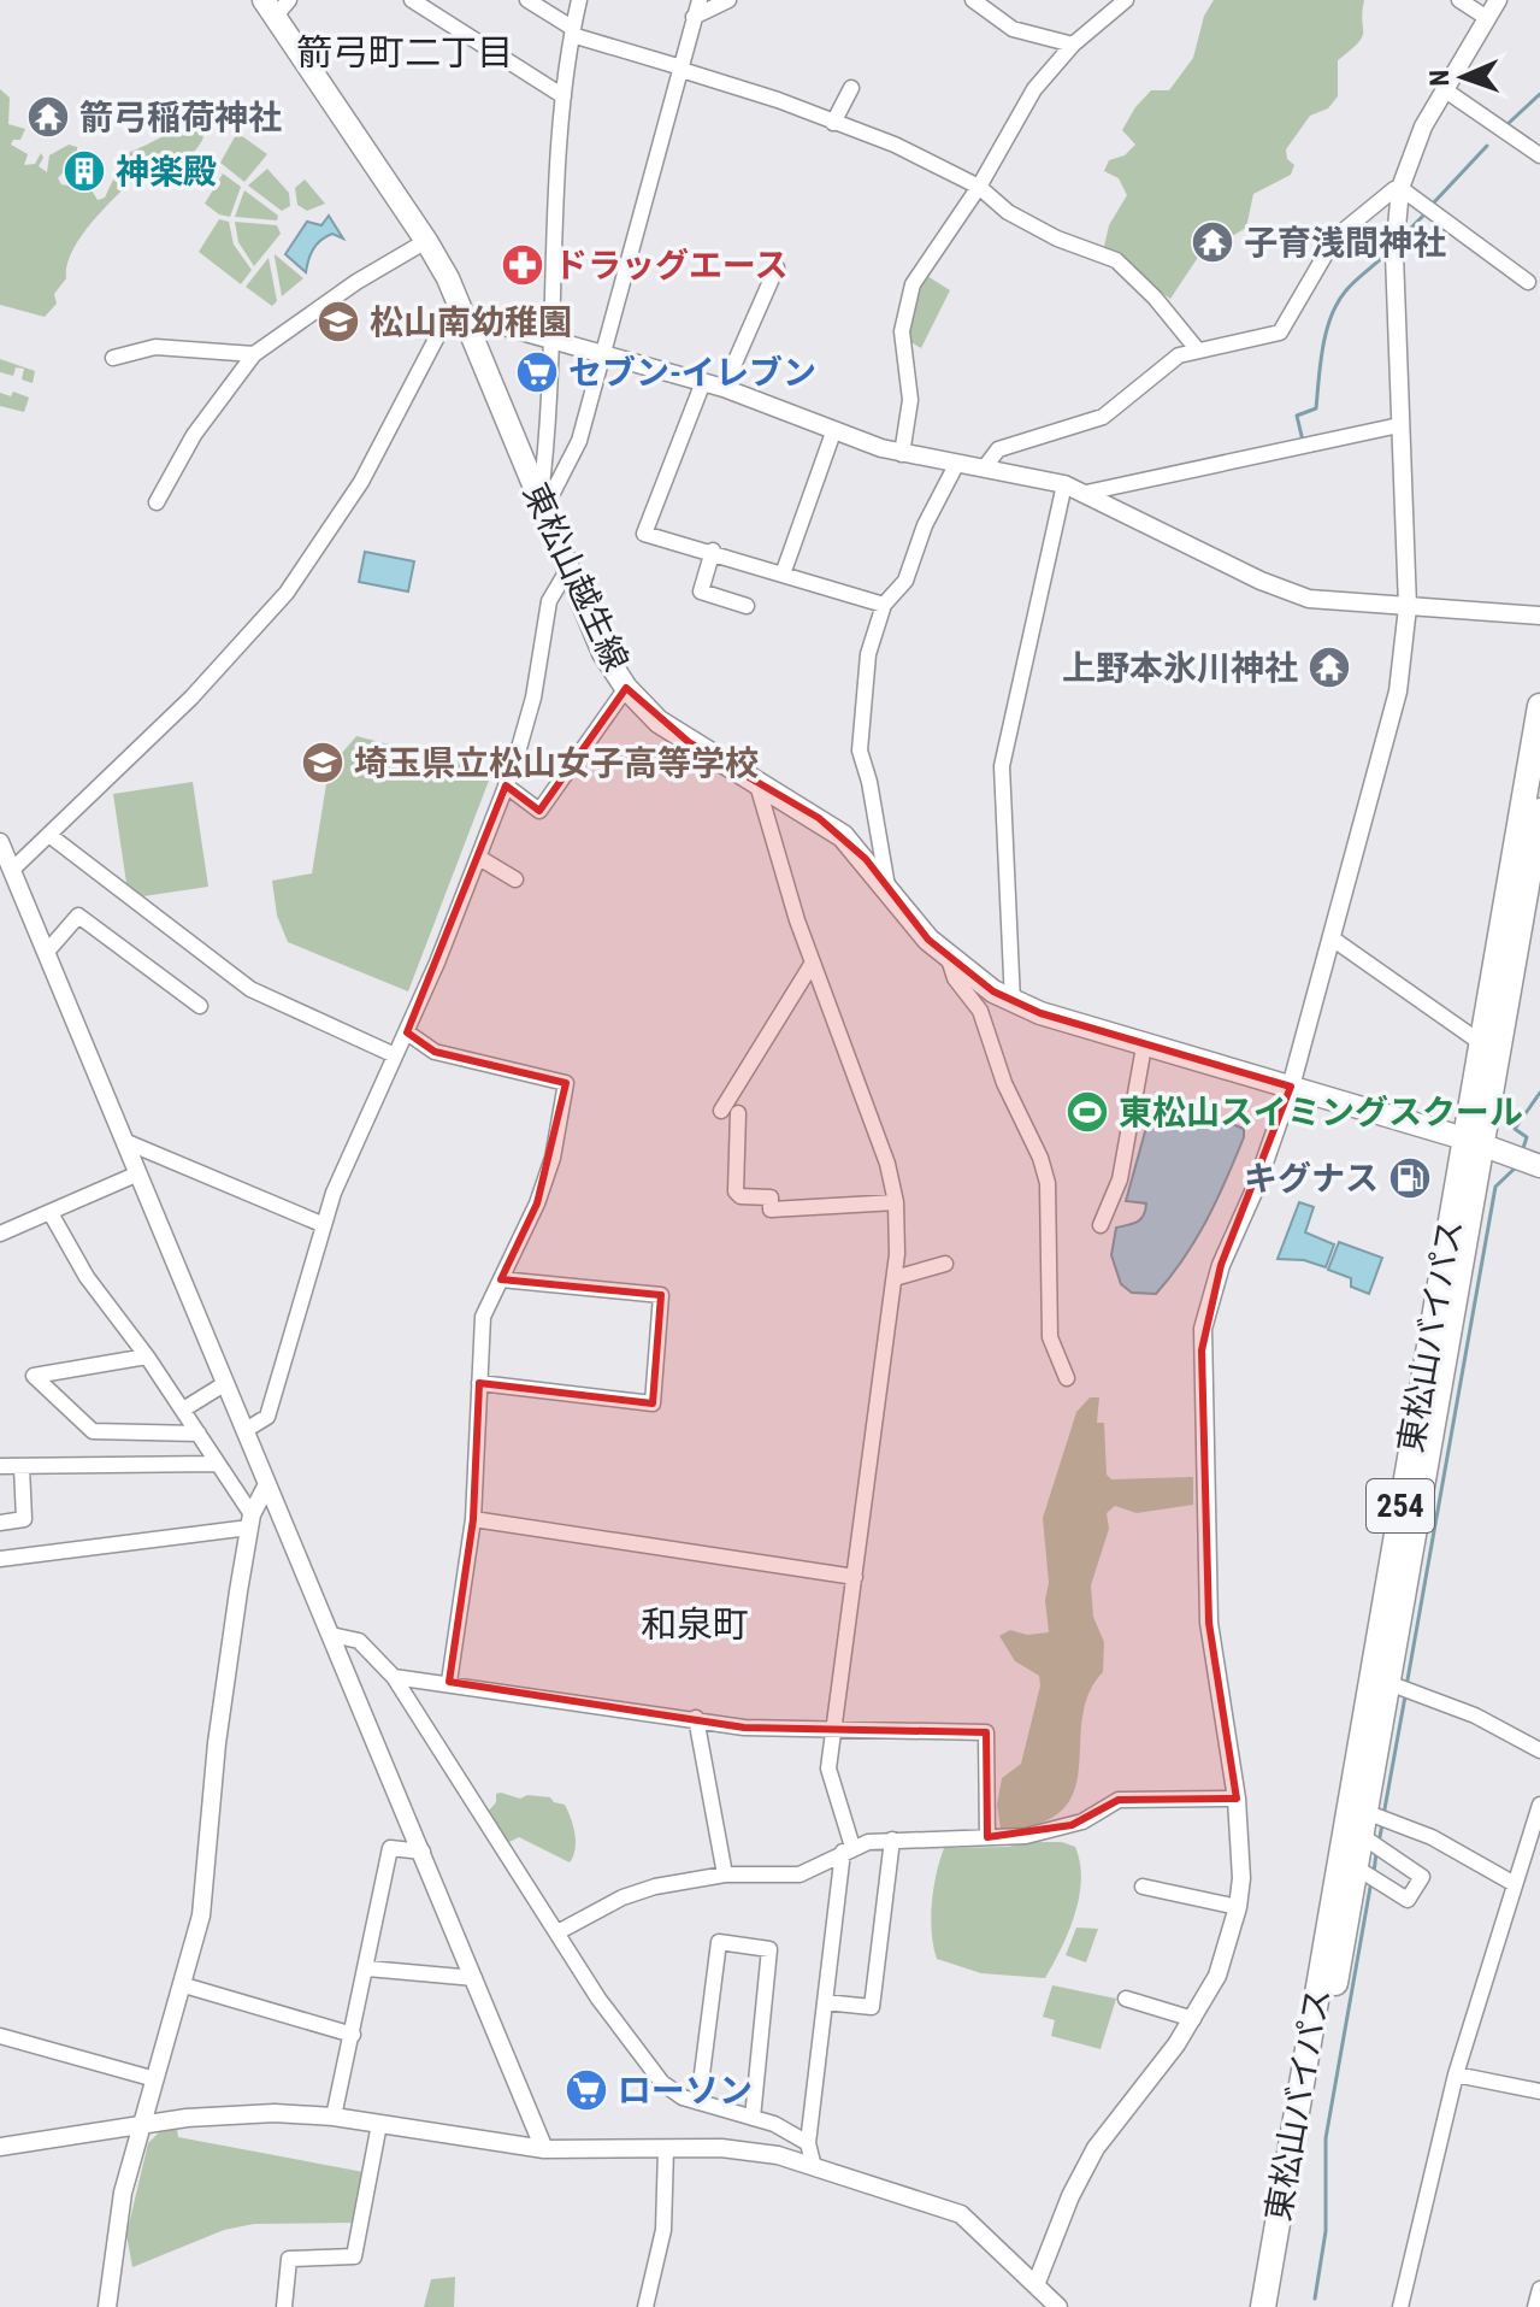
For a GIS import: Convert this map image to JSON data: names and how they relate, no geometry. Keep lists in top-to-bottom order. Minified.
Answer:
{"streets":{"highway":["東松山バイパス","254"],"main road":["東松山越生線"]},"crossings":[["東松山越生線","東松山バイパス"]],"districts":["箭弓町二丁目","和泉町"],"places":{"temple":["箭弓稲荷神社","子育浅間神社","上野本氷川神社"],"building":["神楽殿"],"pharmacy":["ドラッグエース"],"school or university":["松山南幼稚園","埼玉県立松山女子高等学校"],"supermarket":["セブン-イレブン","ローソン"],"sports":["東松山スイミングスクール"],"fuel station":["キグナス"]},"north":"left"}
